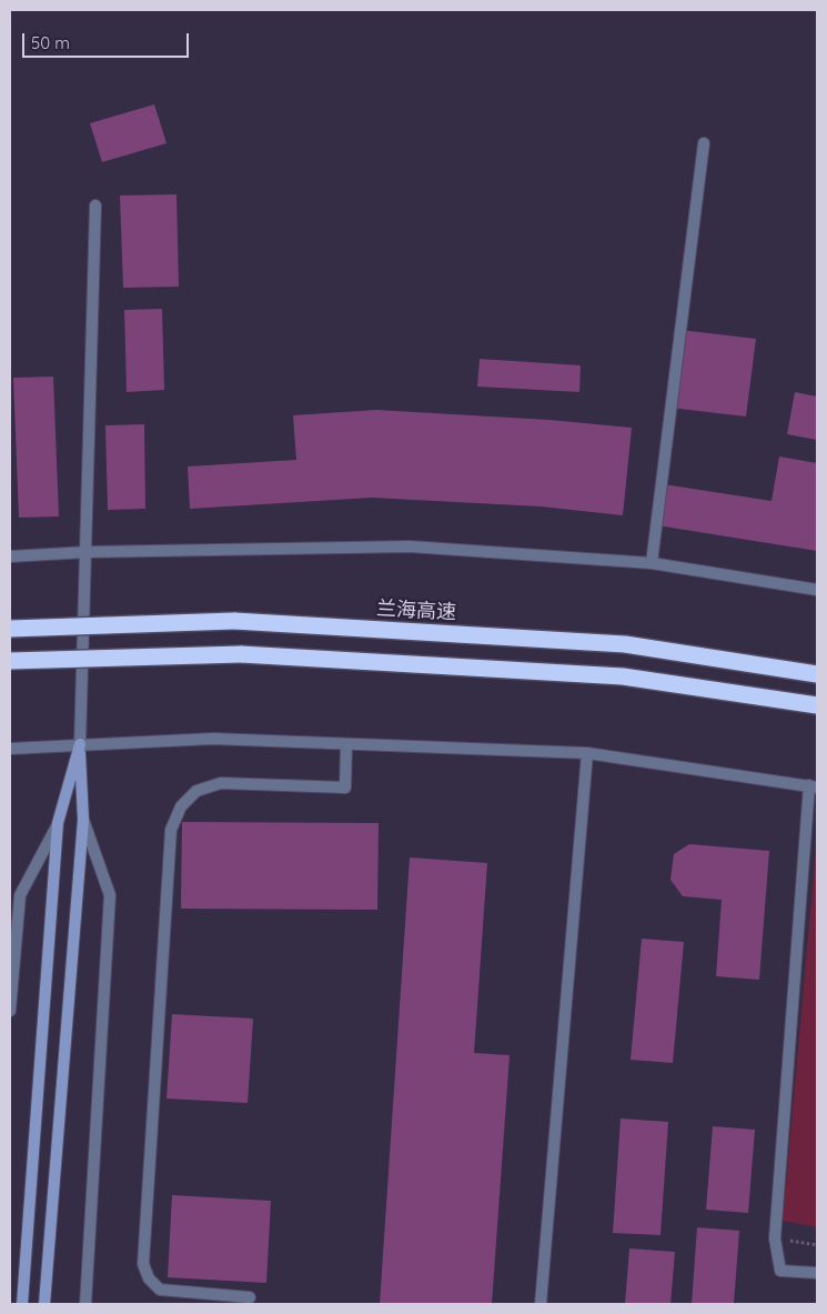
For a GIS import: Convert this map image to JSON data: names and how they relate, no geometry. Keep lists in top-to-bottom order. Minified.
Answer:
{"streets":{"highway":["兰海高速"]},"scale_bar":"50 m"}
